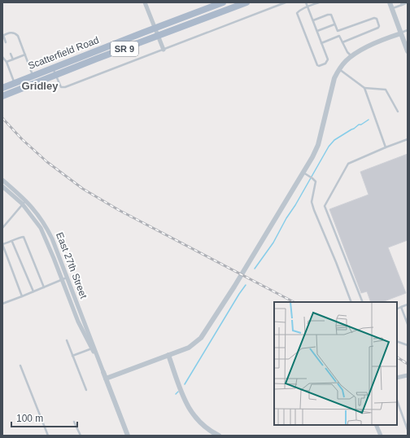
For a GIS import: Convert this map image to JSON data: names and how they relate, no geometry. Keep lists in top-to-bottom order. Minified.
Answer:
{"streets":{"main road":["SR 9","Scatterfield Road"],"street":["East 27th Street"]},"districts":["Gridley"],"scale_bar":"100 m"}
